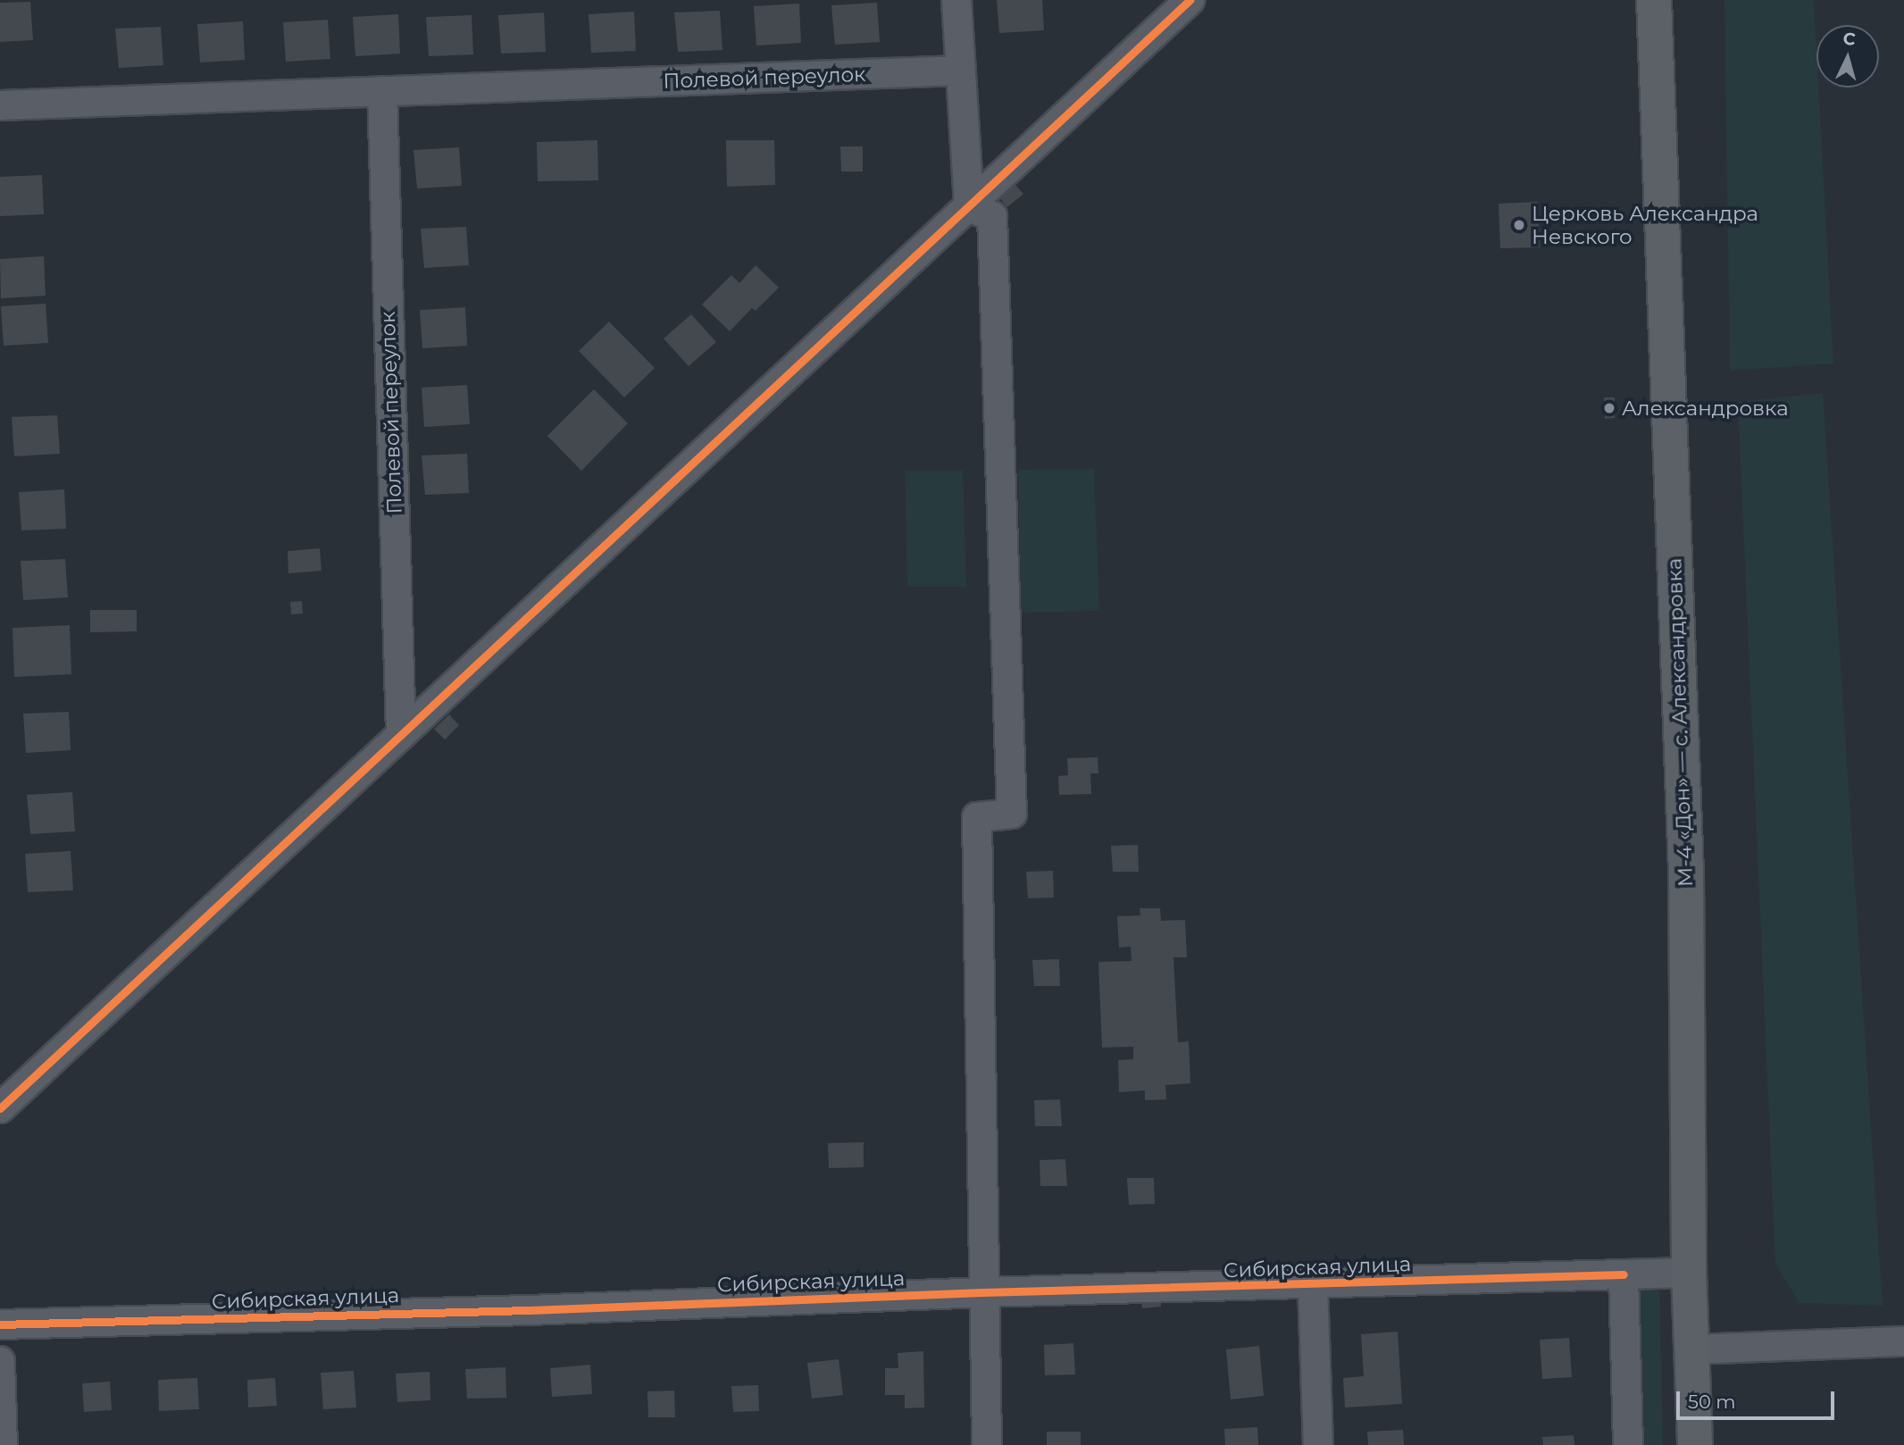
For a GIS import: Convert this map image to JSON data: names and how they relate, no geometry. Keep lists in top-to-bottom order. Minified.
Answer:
{"streets":{"main road":["М-4 «Дон» — с. Александровка"],"street":["Полевой переулок","Сибирская улица"]},"crossings":[["М-4 «Дон» — с. Александровка","Сибирская улица"]],"places":["Церковь Александра Невского","Александровка"],"scale_bar":"50 m","north":"top"}
